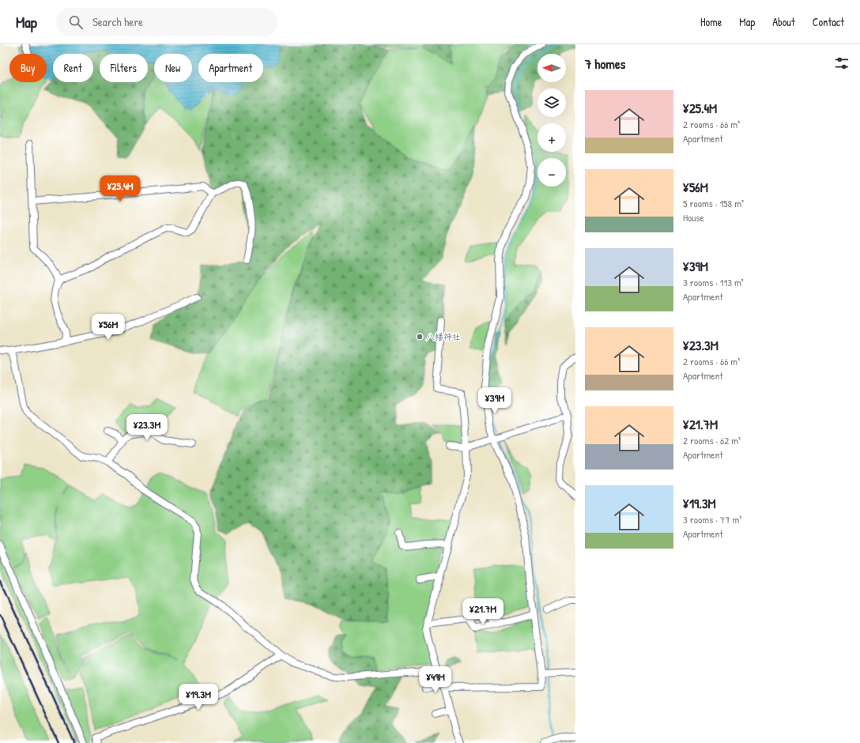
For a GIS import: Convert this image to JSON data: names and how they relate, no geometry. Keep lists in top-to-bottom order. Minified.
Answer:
{"places":["八幡神社"],"north":"left","page":{"header":"Map","search":"Search here","nav":["Home","Map","About","Contact"],"heading":"7 homes","map_buttons":["+","−"],"chip":["Buy","Rent","Filters","New","Apartment"],"list":[{"name":"¥25.4M","note":"2 rooms · 66 m² · Apartment"},{"name":"¥56M","note":"5 rooms · 158 m² · House"},{"name":"¥39M","note":"3 rooms · 113 m² · Apartment"},{"name":"¥23.3M","note":"2 rooms · 66 m² · Apartment"},{"name":"¥21.7M","note":"2 rooms · 62 m² · Apartment"},{"name":"¥19.3M","note":"3 rooms · 77 m² · Apartment"}],"price":["¥25.4M","¥56M","¥39M","¥23.3M","¥21.7M","¥49M","¥19.3M"]}}
